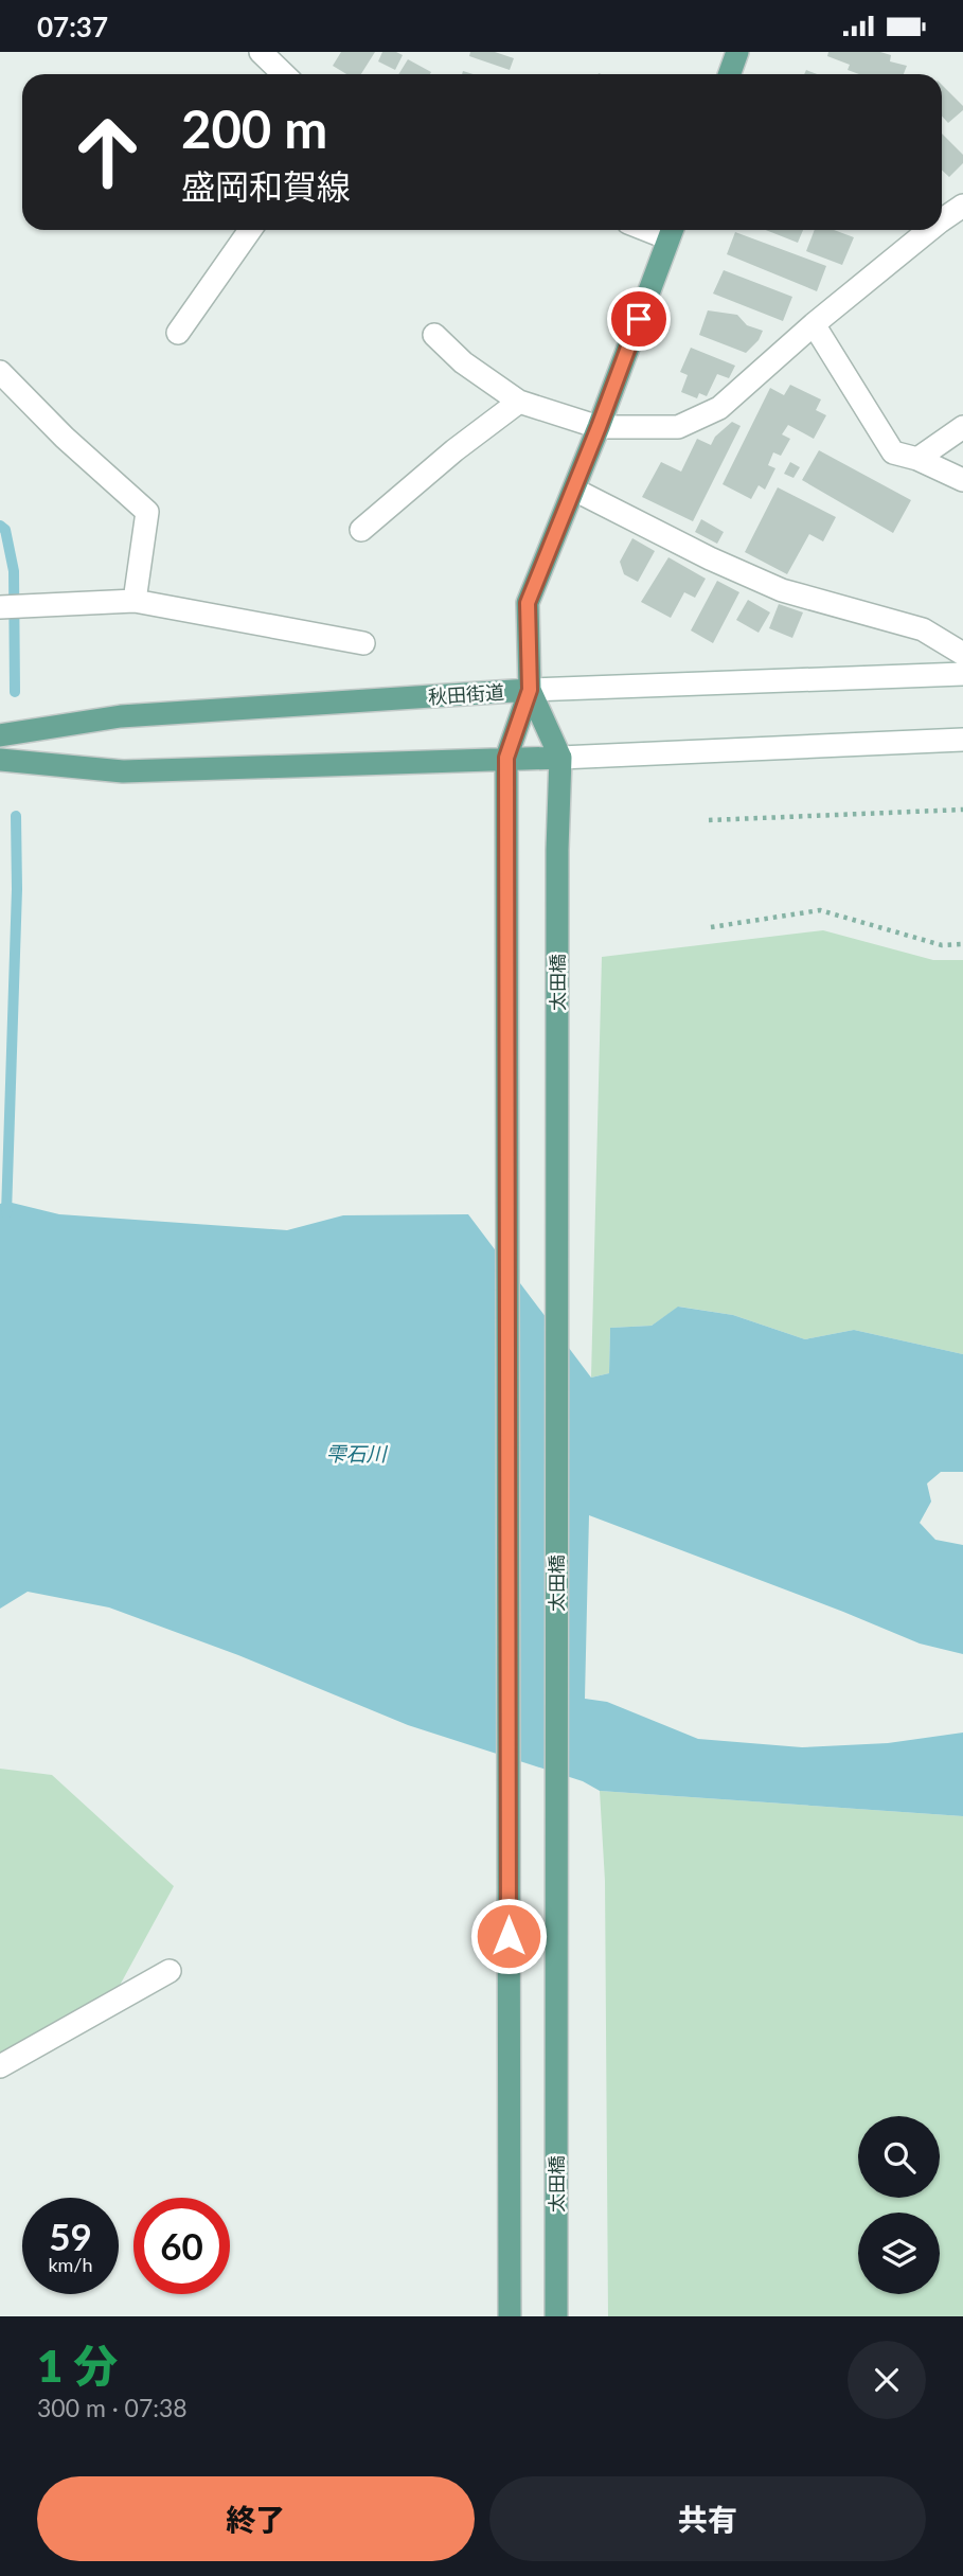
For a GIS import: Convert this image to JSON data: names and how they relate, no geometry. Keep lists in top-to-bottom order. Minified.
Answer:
{"streets":{"main road":["秋田街道","太田橋"]},"water":["雫石川"],"page":{"status":"07:37","turn":["200 m","盛岡和賀線"],"speed":"59 km/h","limit":"60","heading":["1 分","300 m · 07:38"],"buttons":["終了","共有"]}}
